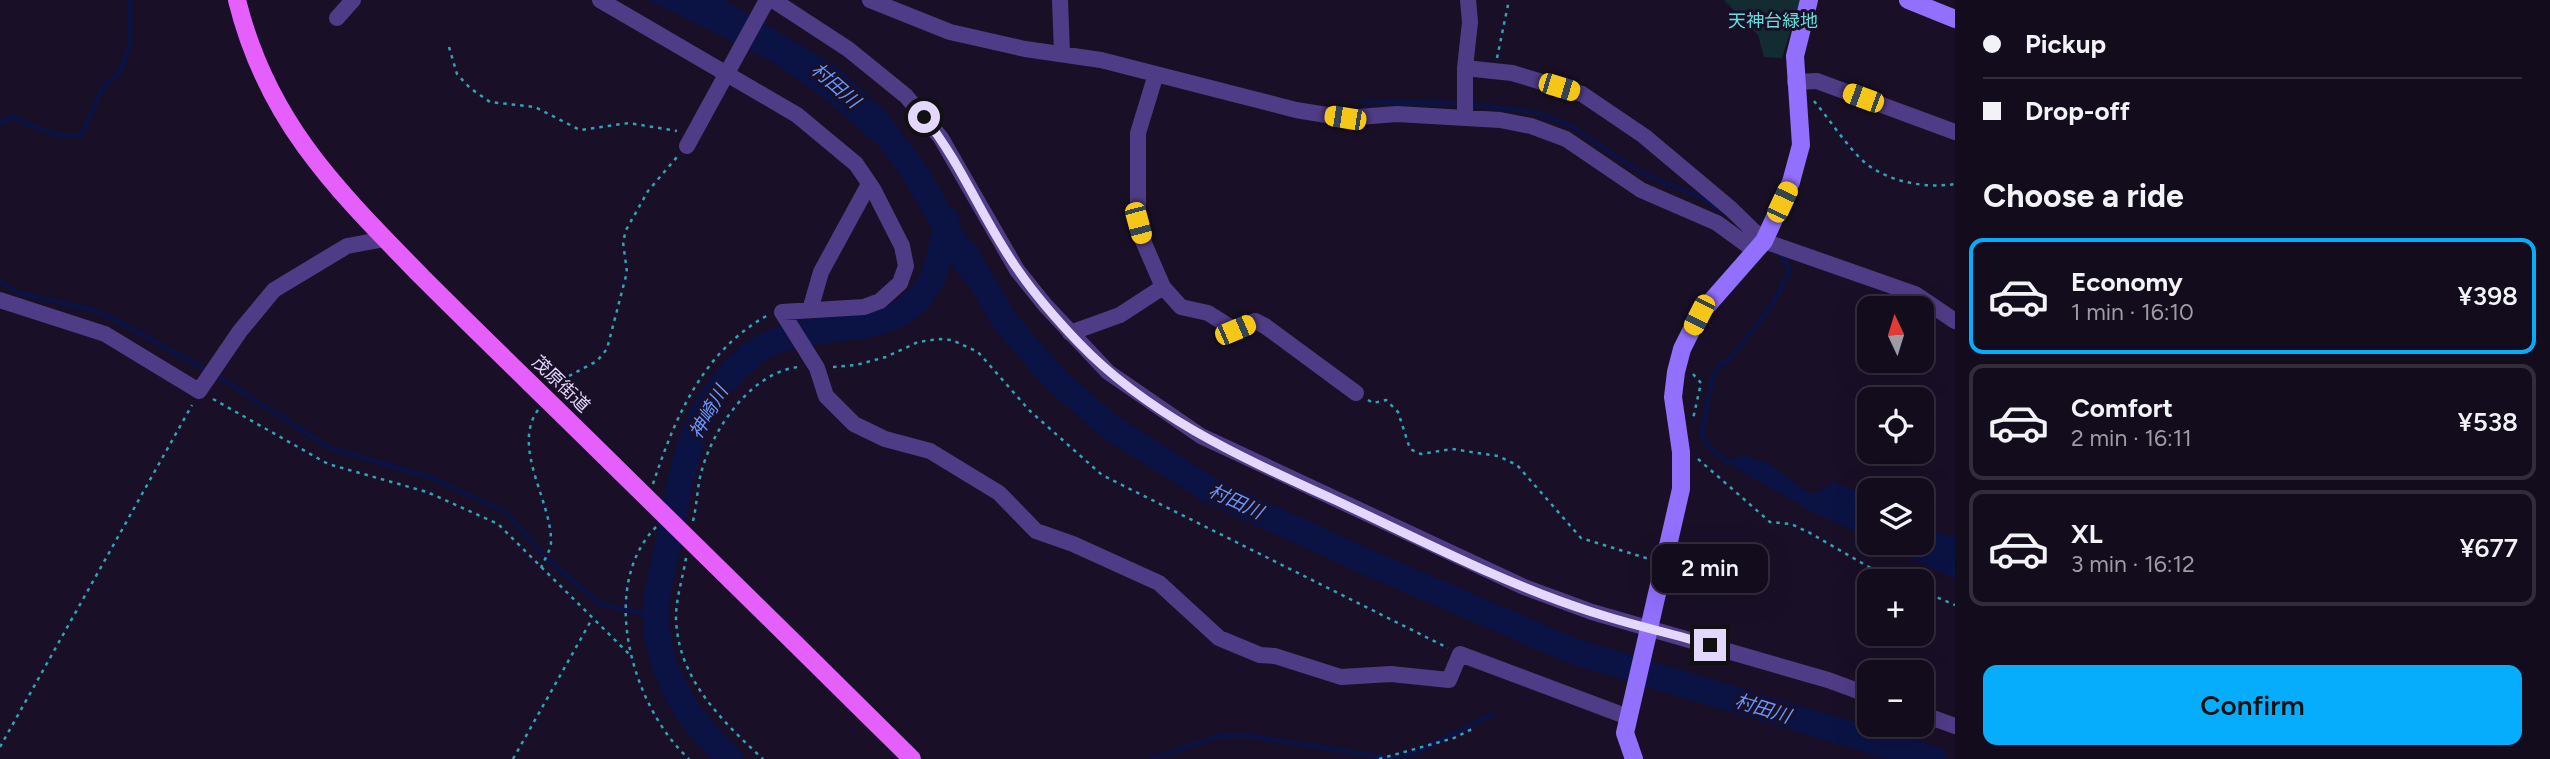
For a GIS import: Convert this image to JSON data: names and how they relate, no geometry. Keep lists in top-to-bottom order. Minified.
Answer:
{"streets":{"main road":["茂原街道"]},"water":["村田川","神崎川"],"parks":["天神台緑地"],"north":"top","page":{"banner":["Pickup","Drop-off"],"heading":"Choose a ride","list":[{"name":"Economy","note":"1 min · 16:10","value":"¥398"},{"name":"Comfort","note":"2 min · 16:11","value":"¥538"},{"name":"XL","note":"3 min · 16:12","value":"¥677"}],"map_buttons":["+","−"],"bubble":"2 min","buttons":"Confirm"}}
